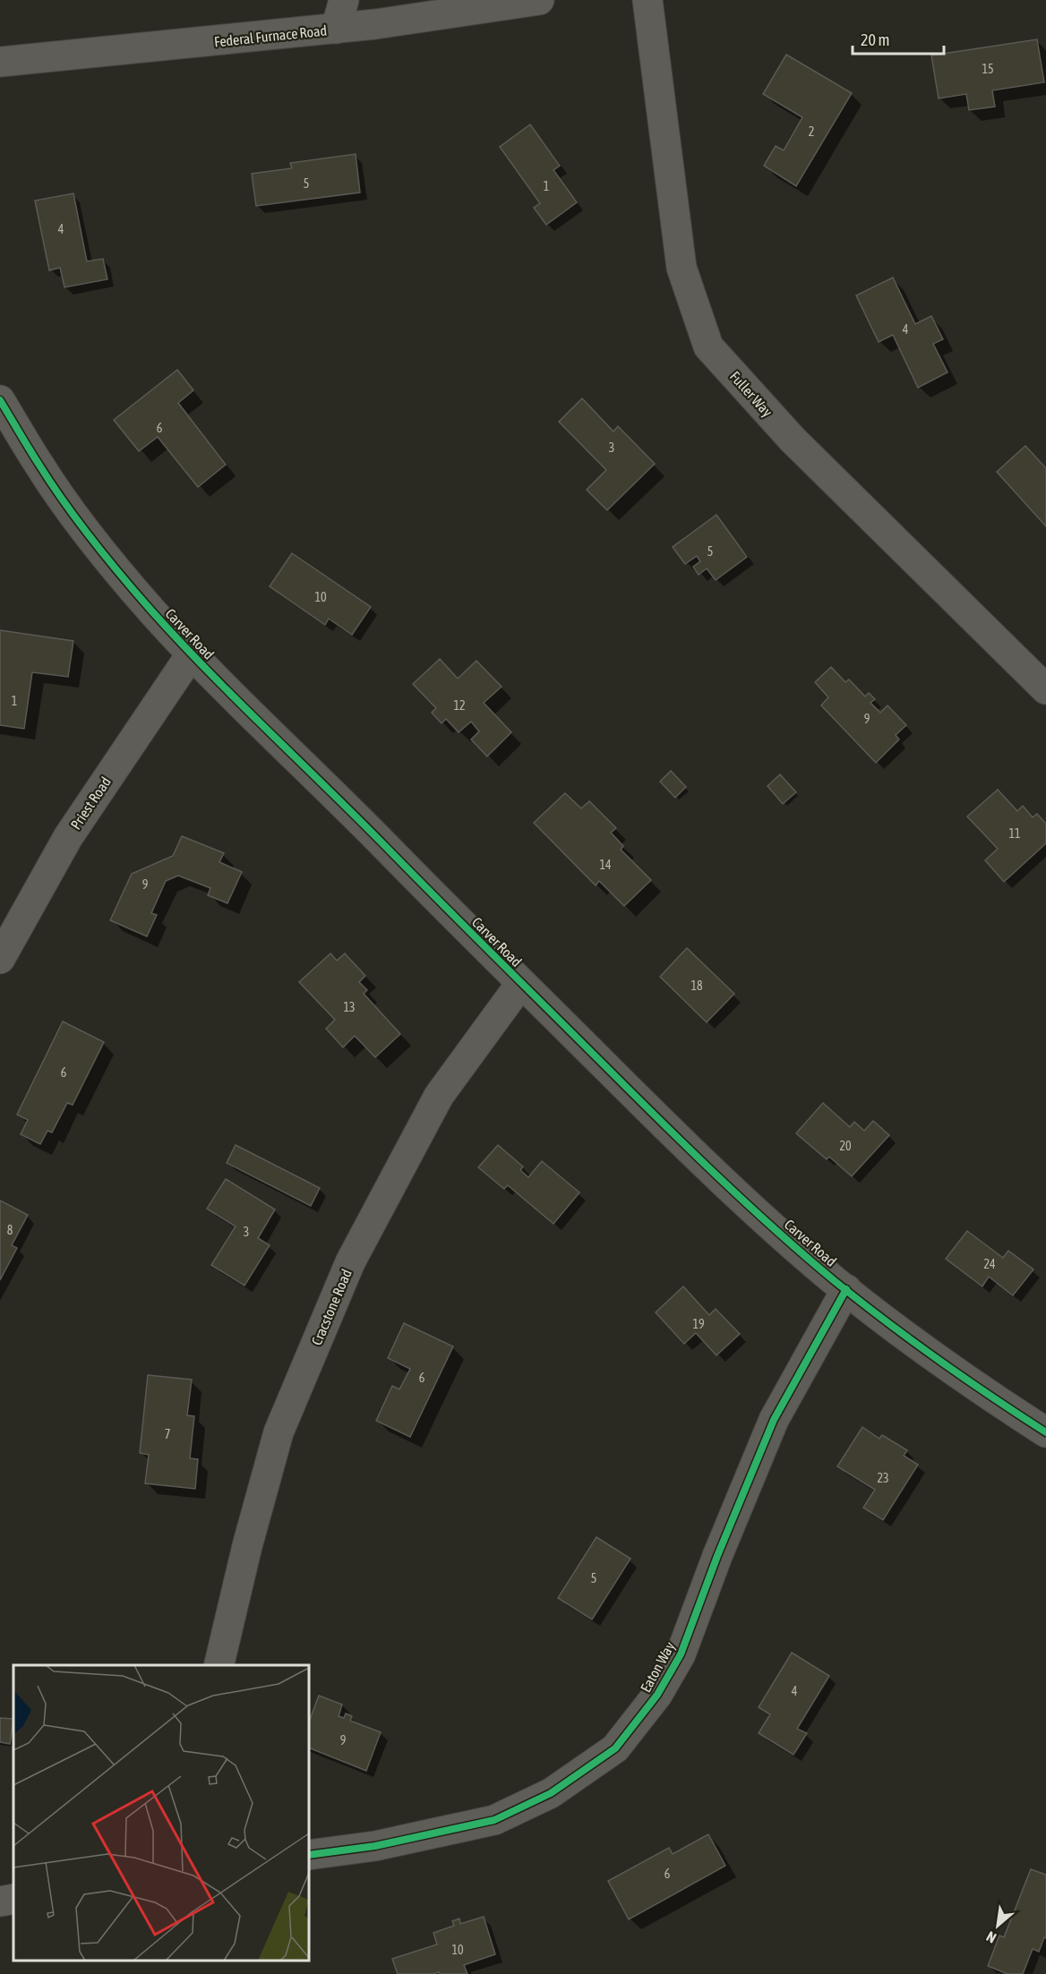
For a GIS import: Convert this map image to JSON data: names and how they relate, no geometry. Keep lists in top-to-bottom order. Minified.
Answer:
{"streets":{"street":["Federal Furnace Road","Fuller Way","Carver Road","Priest Road","Cracstone Road","Eaton Way"]},"crossings":[["Carver Road","Priest Road"],["Carver Road","Cracstone Road"],["Carver Road","Eaton Way"]],"house_numbers":["15","2","5","1","4","4","6","3","5","10","1","12","9","11","14","9","18","13","6","20","8","3","24","19","6","7","23","5","4","9","6","10"],"scale_bar":"20 m","north":"bottom left"}
